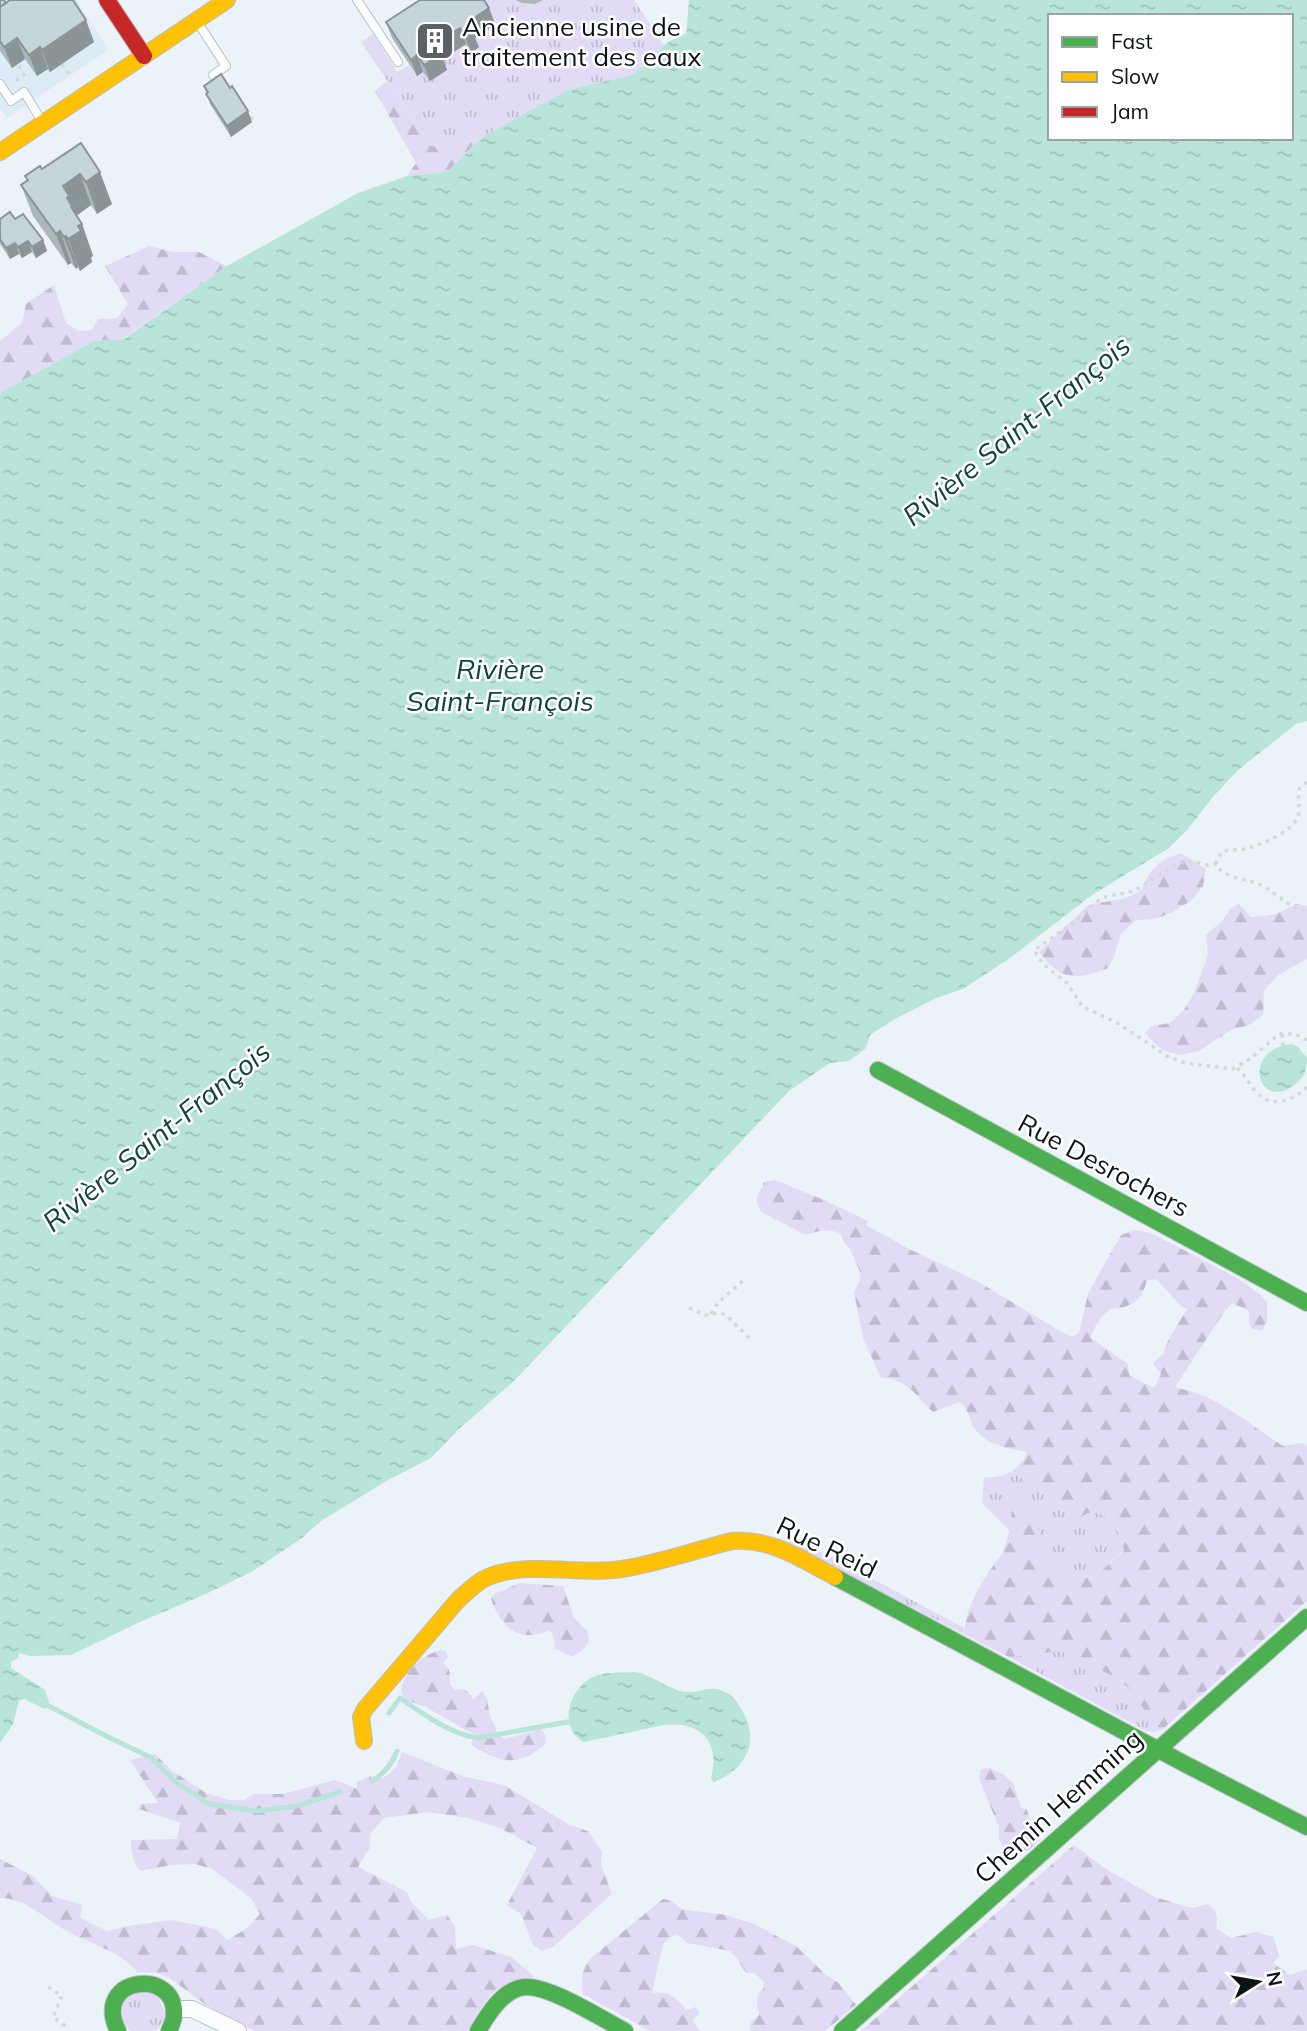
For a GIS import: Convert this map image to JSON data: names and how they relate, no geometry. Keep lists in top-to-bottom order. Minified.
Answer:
{"streets":{"street":["Rue Desrochers","Rue Reid","Chemin Hemming"]},"crossings":[["Rue Reid","Chemin Hemming"]],"water":["Rivière Saint-François"],"places":{"building":["Ancienne usine de traitement des eaux"]},"legend":["Fast","Slow","Jam"],"north":"right"}
